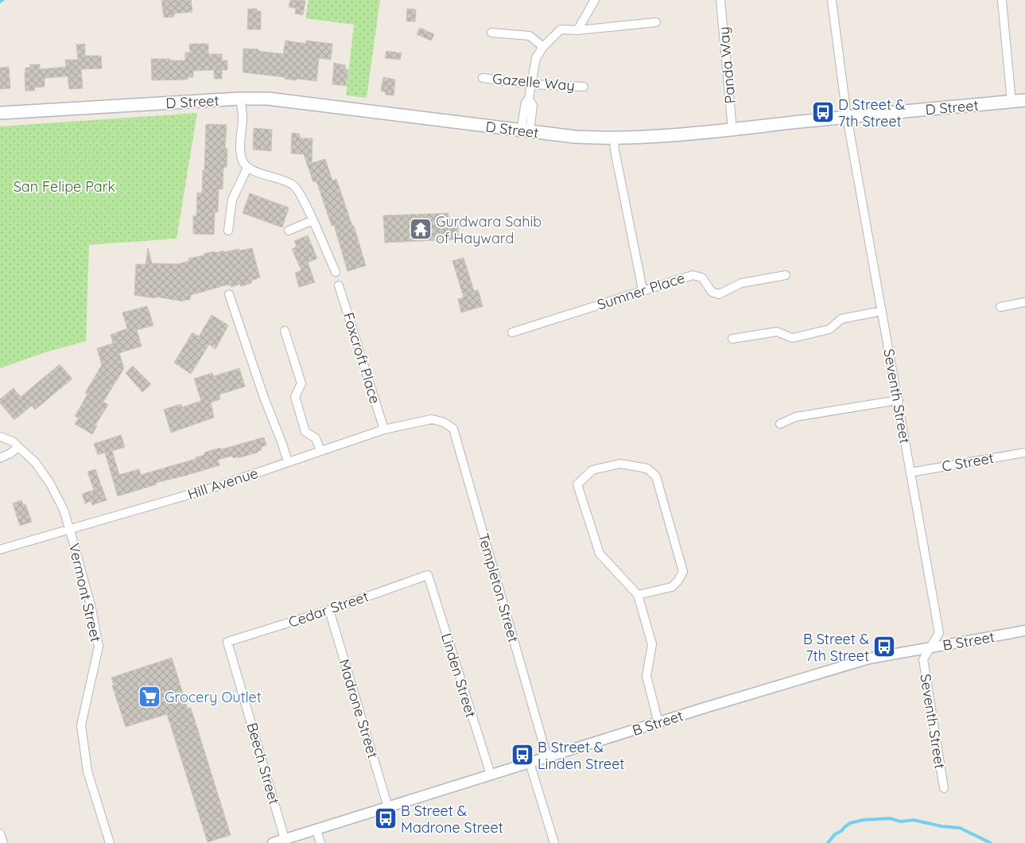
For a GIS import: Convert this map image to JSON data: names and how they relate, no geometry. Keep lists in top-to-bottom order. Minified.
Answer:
{"streets":{"main road":["D Street"],"street":["Panda Way","Gazelle Way","Sumner Place","Foxcroft Place","Seventh Street","C Street","Hill Avenue","Templeton Street","Vermont Street","Cedar Street","B Street","Linden Street","Madrone Street","Beech Street"]},"crossings":[["Panda Way","D Street"],["D Street","Seventh Street"],["Foxcroft Place","Hill Avenue"],["Seventh Street","C Street"],["Seventh Street","B Street"],["Hill Avenue","Templeton Street"],["Hill Avenue","Vermont Street"],["Templeton Street","B Street"],["Cedar Street","Linden Street"],["Cedar Street","Madrone Street"],["Cedar Street","Beech Street"],["B Street","Linden Street"],["B Street","Madrone Street"],["B Street","Beech Street"]],"parks":["San Felipe Park"],"places":{"bus stop":["D Street & 7th Street","B Street & 7th Street","B Street & Linden Street","B Street & Madrone Street"],"temple":["Gurdwara Sahib of Hayward"],"supermarket":["Grocery Outlet"]}}
